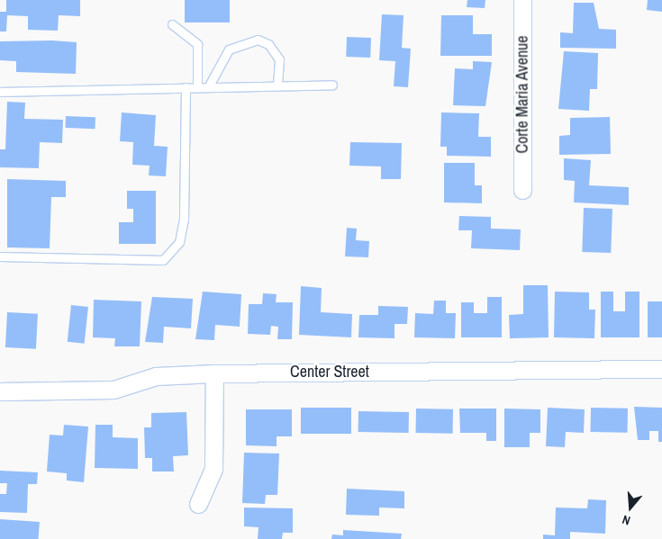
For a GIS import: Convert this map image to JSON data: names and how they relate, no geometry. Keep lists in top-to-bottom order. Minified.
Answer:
{"streets":{"street":["Corte Maria Avenue","Center Street"]},"north":"bottom"}
